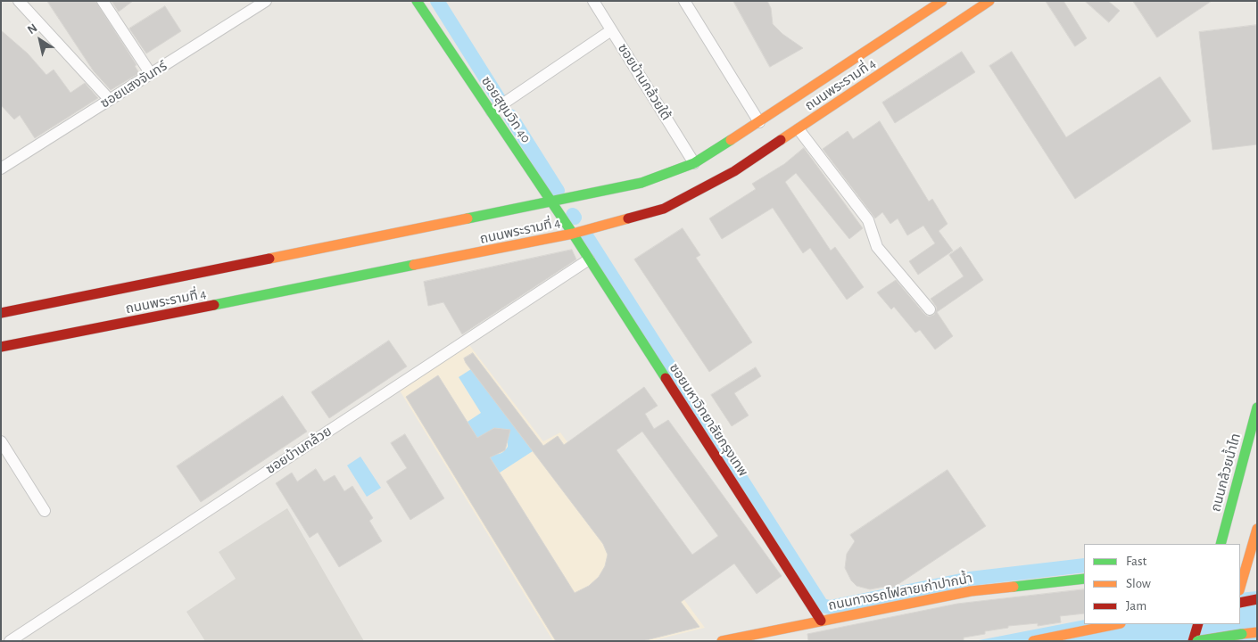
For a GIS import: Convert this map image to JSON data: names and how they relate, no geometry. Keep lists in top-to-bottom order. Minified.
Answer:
{"streets":{"main road":["ถนนพระรามที่ 4","ซอยสุขุมวิท 40","ซอยมหาวิทยาลัยกรุงเทพ","ถนนกล้วยน้ำไท","ถนนทางรถไฟสายเก่าปากน้ำ"],"street":["ซอยบ้านกล้วยใต้","ซอยแสงจันทร์","ซอยบ้านกล้วย"]},"crossings":[["ซอยบ้านกล้วยใต้","ถนนพระรามที่ 4"],["ถนนพระรามที่ 4","ซอยสุขุมวิท 40"],["ถนนพระรามที่ 4","ซอยมหาวิทยาลัยกรุงเทพ"],["ซอยสุขุมวิท 40","ซอยมหาวิทยาลัยกรุงเทพ"],["ซอยมหาวิทยาลัยกรุงเทพ","ซอยบ้านกล้วย"],["ซอยมหาวิทยาลัยกรุงเทพ","ถนนทางรถไฟสายเก่าปากน้ำ"]],"legend":["Fast","Slow","Jam"],"north":"top left"}
